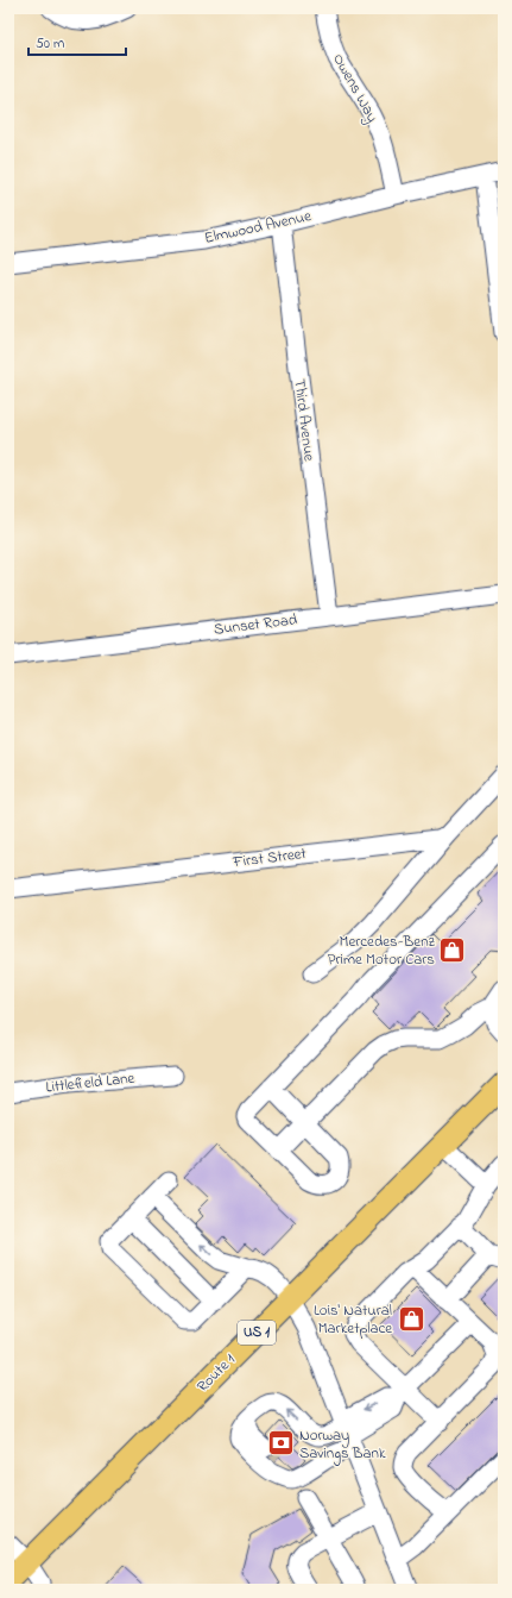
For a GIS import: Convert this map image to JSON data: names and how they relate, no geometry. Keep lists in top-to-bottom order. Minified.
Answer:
{"streets":{"main road":["US 1","Route 1"],"street":["Owens Way","Elmwood Avenue","Third Avenue","Sunset Road","First Street","Littlefield Lane"]},"crossings":[["Owens Way","Elmwood Avenue"],["Elmwood Avenue","Third Avenue"],["Third Avenue","Sunset Road"]],"places":{"shop":["Mercedes-Benz Prime Motor Cars","Lois' Natural Marketplace"],"bank":["Norway Savings Bank"]},"scale_bar":"50 m"}
